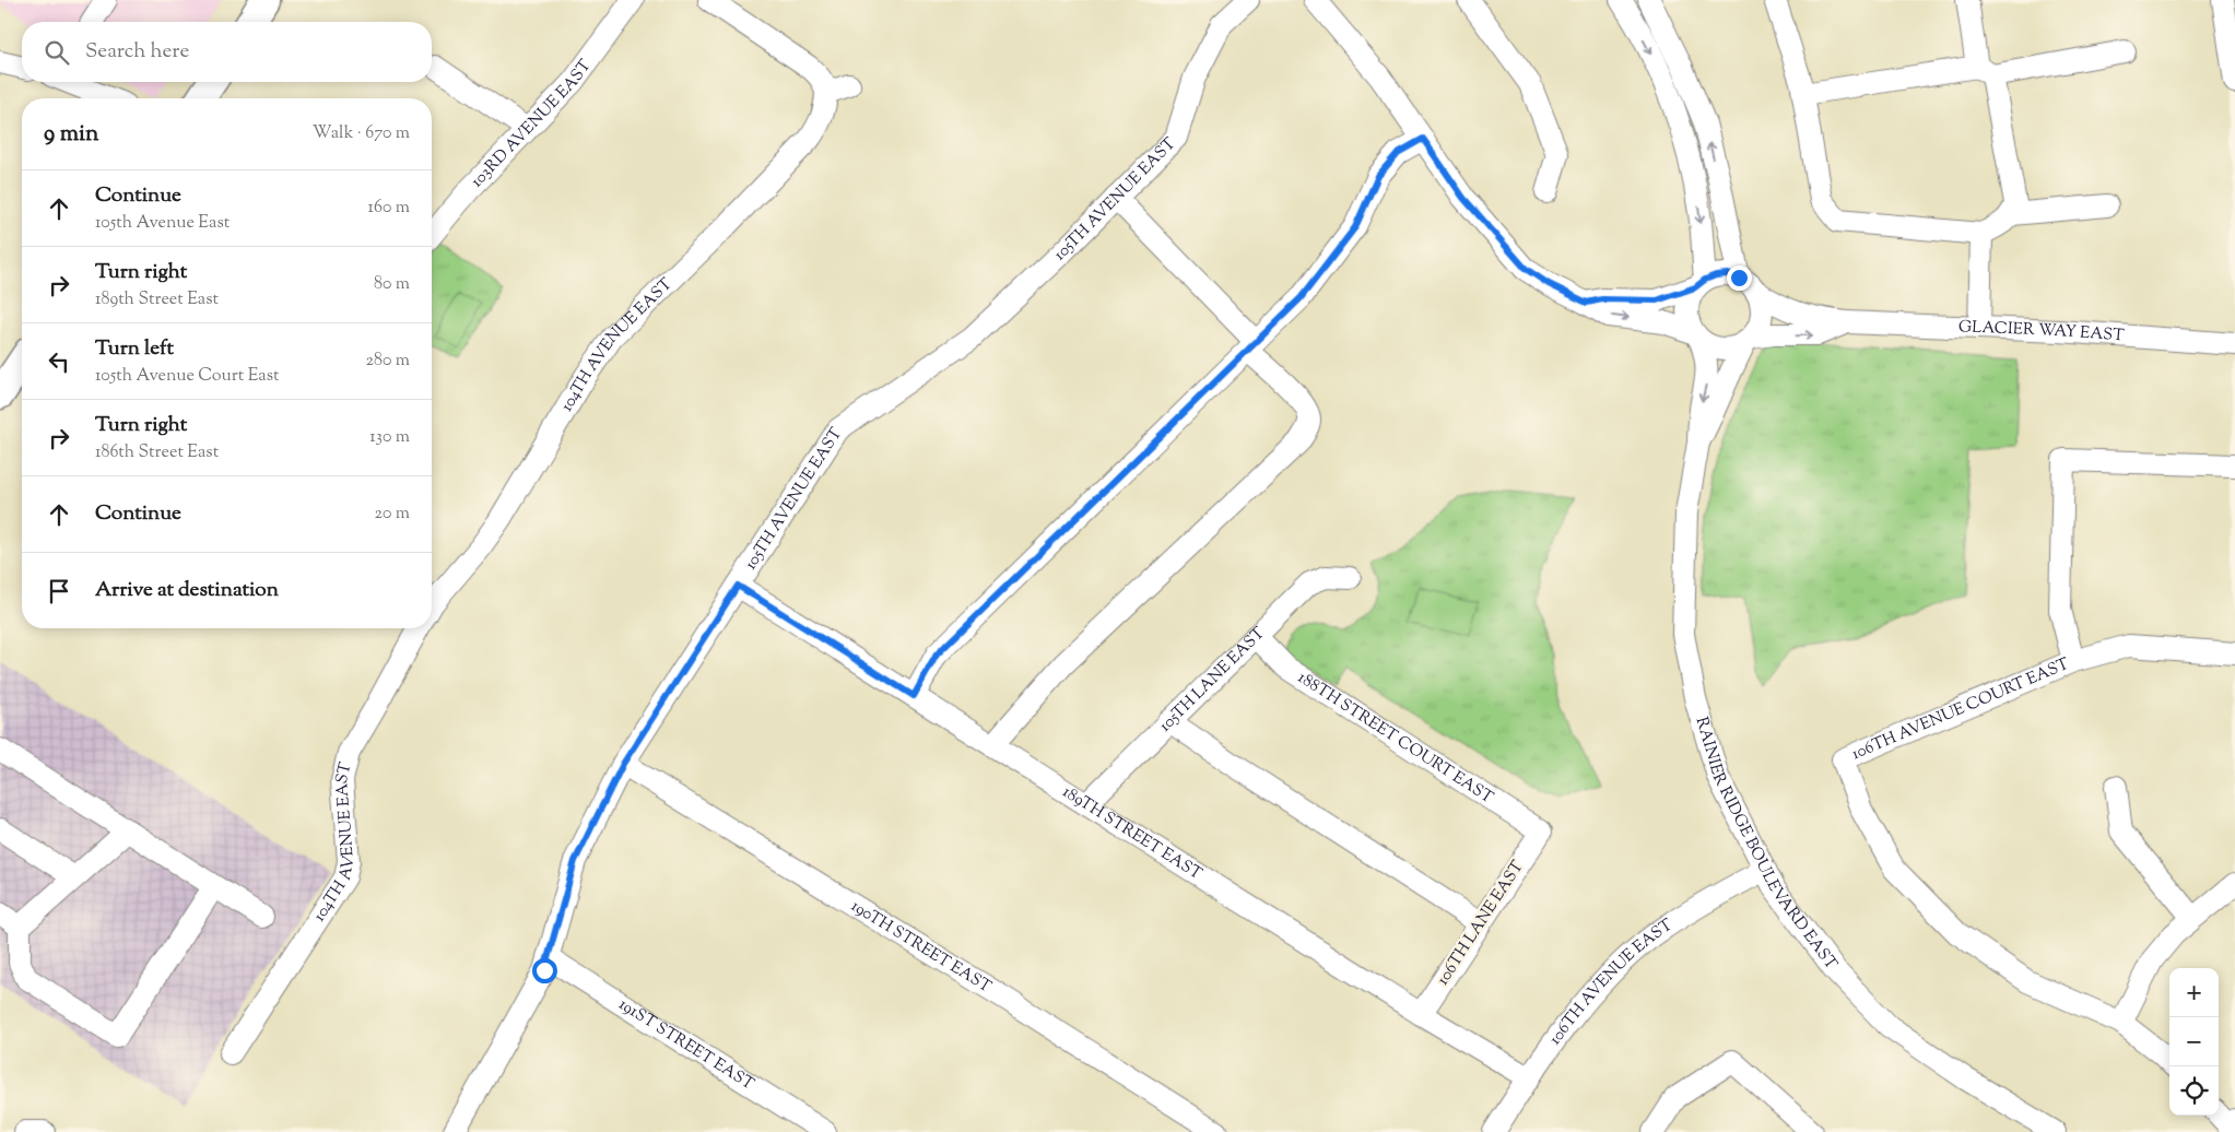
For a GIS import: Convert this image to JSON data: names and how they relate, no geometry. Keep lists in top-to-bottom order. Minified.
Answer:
{"streets":{"street":["103RD AVENUE EAST","105TH AVENUE EAST","GLACIER WAY EAST","104TH AVENUE EAST","105TH LANE EAST","106TH AVENUE COURT EAST","188TH STREET COURT EAST","189TH STREET EAST","RAINIER RIDGE BOULEVARD EAST","106TH LANE EAST","190TH STREET EAST","106TH AVENUE EAST","191ST STREET EAST"]},"crossings":[["105TH AVENUE EAST","189TH STREET EAST"],["105TH AVENUE EAST","190TH STREET EAST"],["105TH AVENUE EAST","191ST STREET EAST"],["GLACIER WAY EAST","RAINIER RIDGE BOULEVARD EAST"],["105TH LANE EAST","188TH STREET COURT EAST"],["105TH LANE EAST","189TH STREET EAST"],["188TH STREET COURT EAST","106TH LANE EAST"],["189TH STREET EAST","106TH LANE EAST"],["189TH STREET EAST","106TH AVENUE EAST"],["RAINIER RIDGE BOULEVARD EAST","106TH AVENUE EAST"]],"page":{"search":"Search here","heading":["9 min","Walk · 670 m"],"list":[["Continue","105th Avenue East","160 m"],["Turn right","189th Street East","80 m"],["Turn left","105th Avenue Court East","280 m"],["Turn right","186th Street East","130 m"],["Continue","20 m"],"Arrive at destination"],"map_buttons":["+","−"]}}
